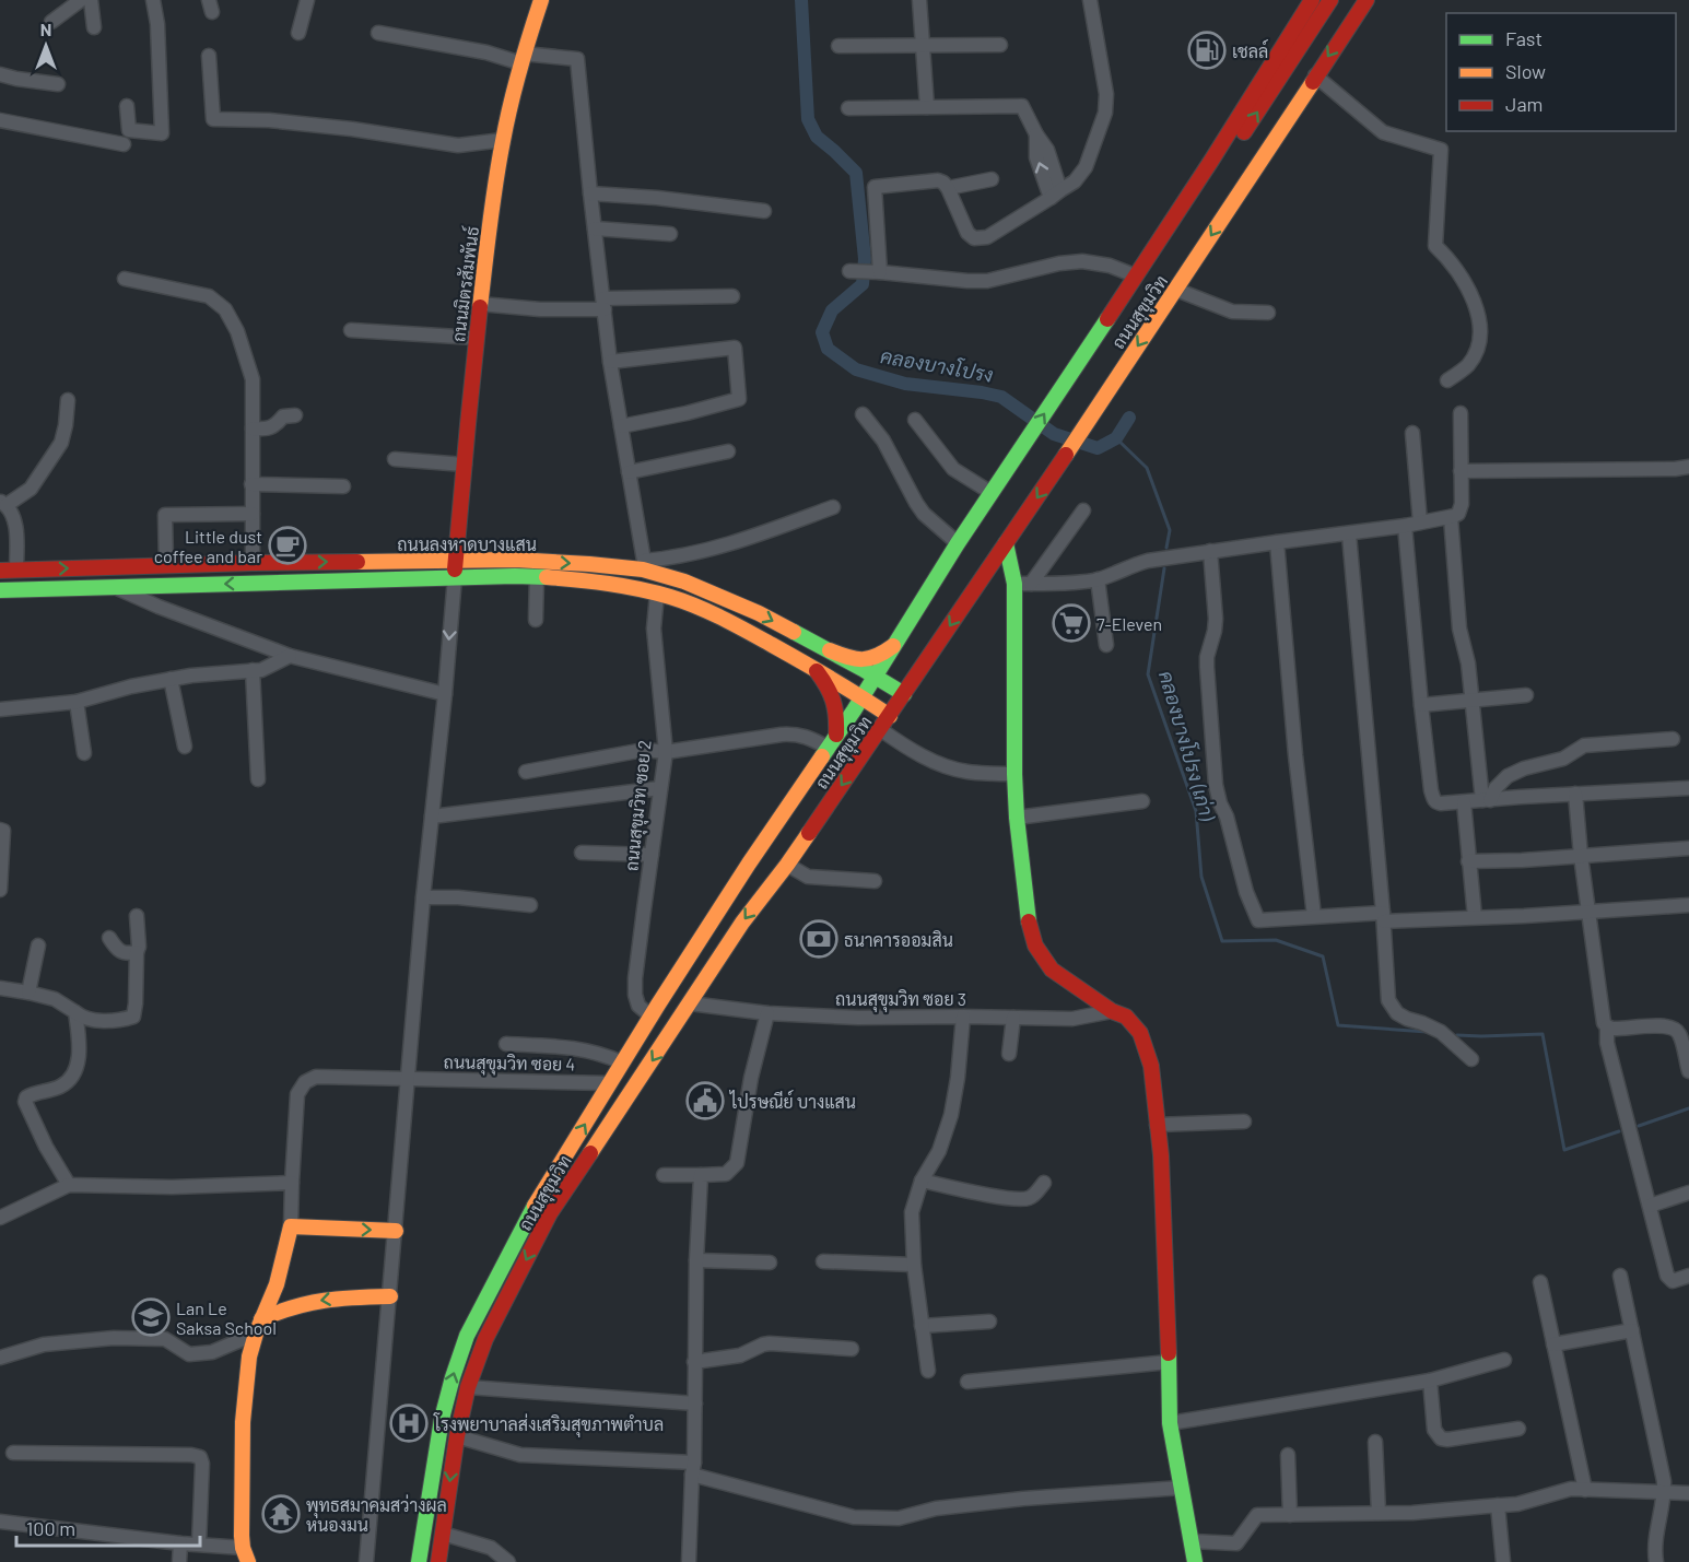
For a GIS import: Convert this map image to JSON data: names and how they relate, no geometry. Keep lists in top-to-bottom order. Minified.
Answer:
{"streets":{"main road":["ถนนมิตรสัมพันธ์","ถนนสุขุมวิท","ถนนลงหาดบางแสน"],"street":["ถนนสุขุมวิท ซอย 2","ถนนสุขุมวิท ซอย 3","ถนนสุขุมวิท ซอย 4"]},"crossings":[["ถนนมิตรสัมพันธ์","ถนนลงหาดบางแสน"],["ถนนสุขุมวิท","ถนนลงหาดบางแสน"],["ถนนสุขุมวิท","ถนนสุขุมวิท ซอย 2"],["ถนนสุขุมวิท","ถนนสุขุมวิท ซอย 3"],["ถนนสุขุมวิท","ถนนสุขุมวิท ซอย 4"],["ถนนลงหาดบางแสน","ถนนสุขุมวิท ซอย 2"]],"water":["คลองบางโปรง","คลองบางโปรง (เก่า)"],"places":{"fuel station":["เชลล์"],"cafe":["Little dust coffee and bar"],"supermarket":["7-Eleven"],"bank":["ธนาคารออมสิน"],"public building":["ไปรษณีย์ บางแสน"],"school or university":["Lan Le Saksa School"],"hospital":["โรงพยาบาลส่งเสริมสุขภาพตำบล"],"temple":["พุทธสมาคมสว่างผล หนองมน"]},"legend":["Fast","Slow","Jam"],"scale_bar":"100 m","north":"top"}
